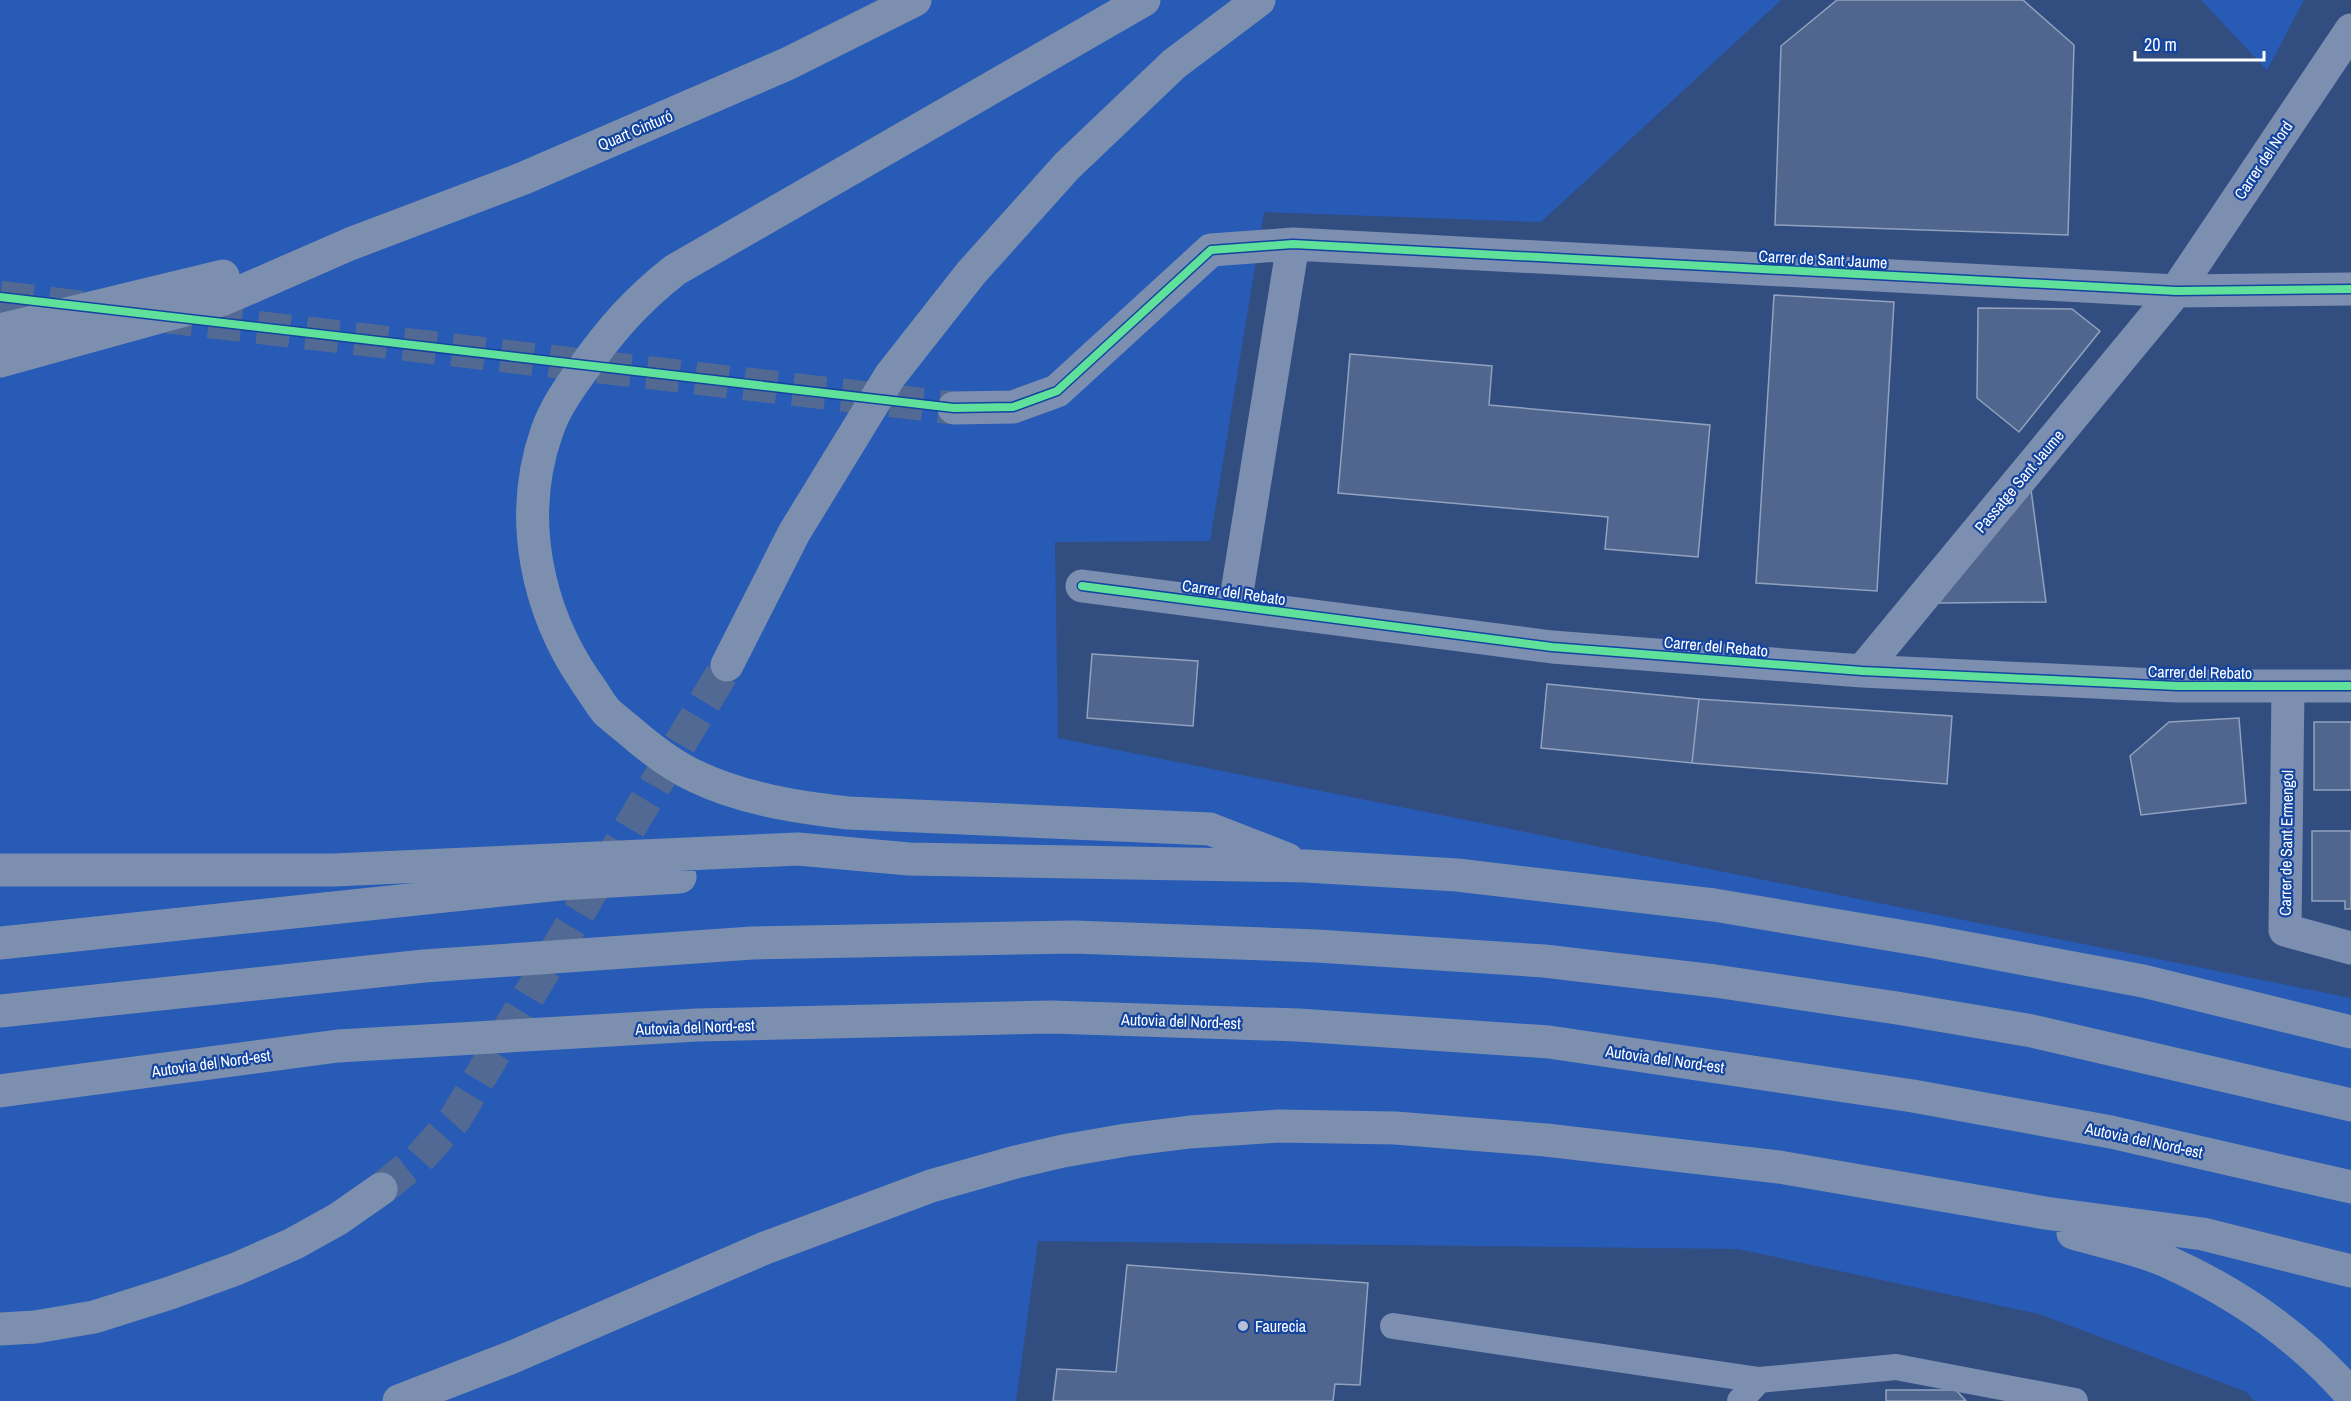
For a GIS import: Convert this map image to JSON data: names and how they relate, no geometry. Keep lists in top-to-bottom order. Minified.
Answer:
{"streets":{"highway":["Quart Cinturó","Autovia del Nord-est"],"street":["Carrer del Nord","Carrer de Sant Jaume","Passatge Sant Jaume","Carrer del Rebato","Carrer de Sant Ermengol"]},"crossings":[["Carrer del Nord","Carrer de Sant Jaume"],["Carrer del Nord","Passatge Sant Jaume"],["Carrer de Sant Jaume","Passatge Sant Jaume"],["Passatge Sant Jaume","Carrer del Rebato"],["Carrer del Rebato","Carrer de Sant Ermengol"]],"places":["Faurecia"],"scale_bar":"20 m"}
